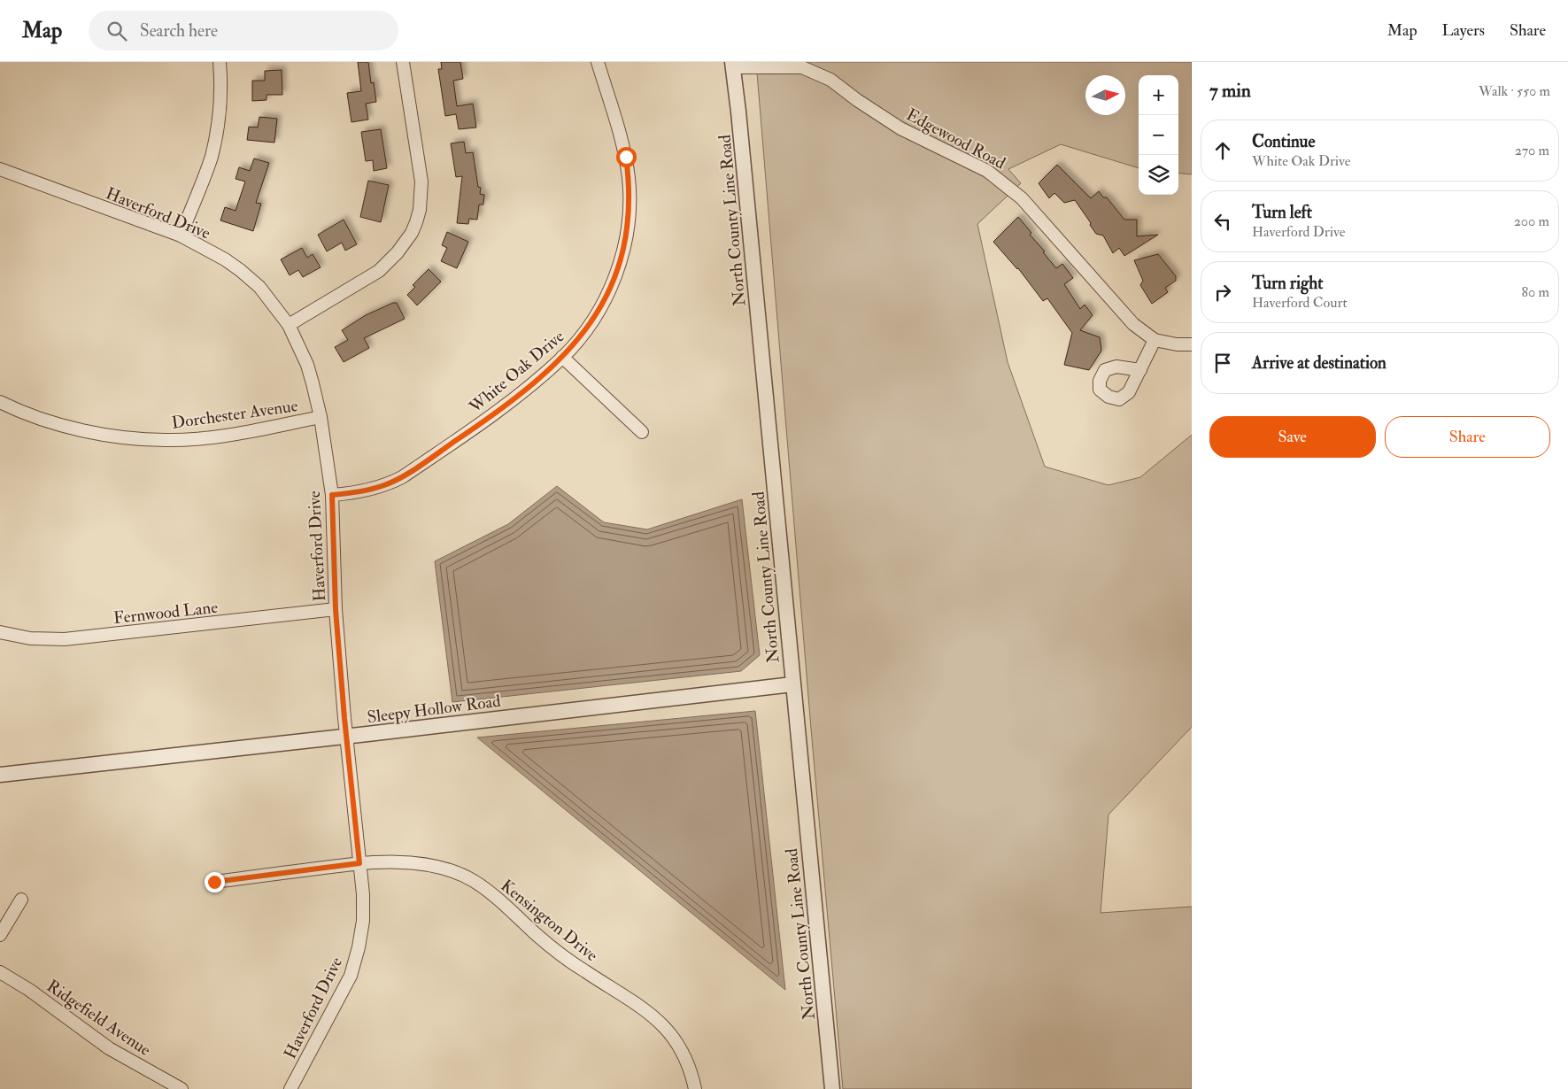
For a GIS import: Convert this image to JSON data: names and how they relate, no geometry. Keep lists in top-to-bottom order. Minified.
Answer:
{"streets":{"street":["Edgewood Road","Haverford Drive","North County Line Road","White Oak Drive","Dorchester Avenue","Fernwood Lane","Sleepy Hollow Road","Kensington Drive","Ridgefield Avenue"]},"crossings":[["Edgewood Road","North County Line Road"],["Haverford Drive","White Oak Drive"],["Haverford Drive","Dorchester Avenue"],["Haverford Drive","Fernwood Lane"],["Haverford Drive","Sleepy Hollow Road"],["Haverford Drive","Kensington Drive"],["North County Line Road","Sleepy Hollow Road"]],"north":"right","page":{"header":"Map","search":"Search here","nav":["Map","Layers","Share"],"heading":["7 min","Walk · 550 m"],"map_buttons":["+","−"],"list":[["Continue","White Oak Drive","270 m"],["Turn left","Haverford Drive","200 m"],["Turn right","Haverford Court","80 m"],"Arrive at destination"],"buttons":["Save","Share"]}}
